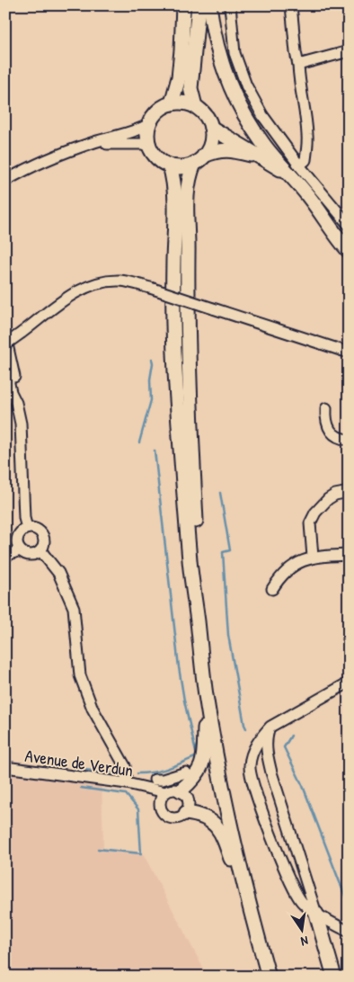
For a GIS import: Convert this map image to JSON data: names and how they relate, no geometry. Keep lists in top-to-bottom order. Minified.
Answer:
{"streets":{"street":["Avenue de Verdun"]},"north":"bottom"}
